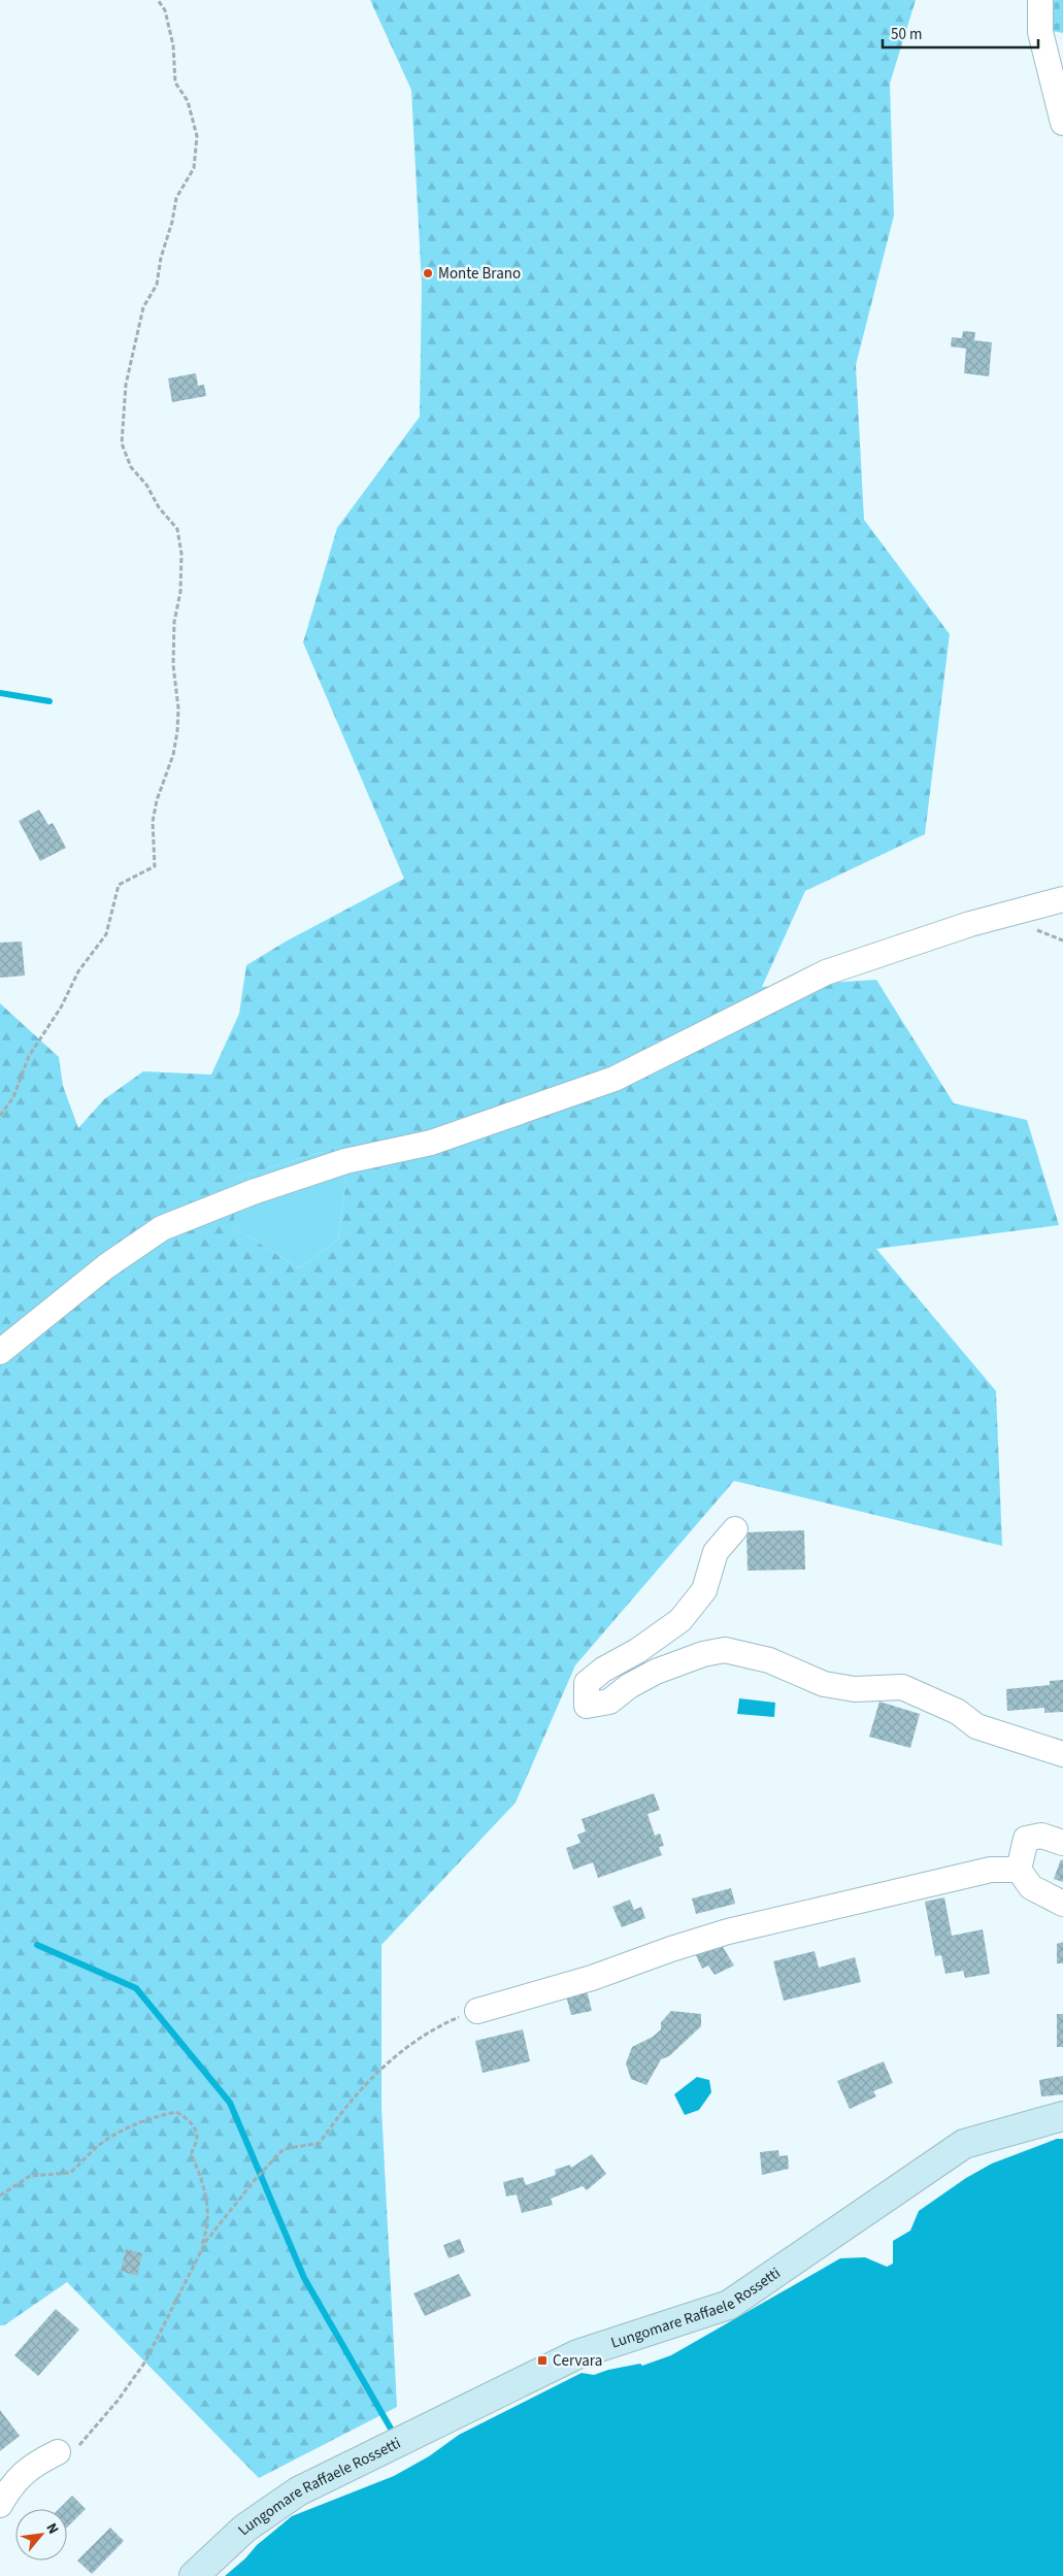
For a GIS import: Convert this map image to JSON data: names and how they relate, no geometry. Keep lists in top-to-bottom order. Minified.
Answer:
{"streets":{"main road":["Lungomare Raffaele Rossetti"]},"places":{"other":["Monte Brano"],"transit":["Cervara"]},"scale_bar":"50 m","north":"top right"}
